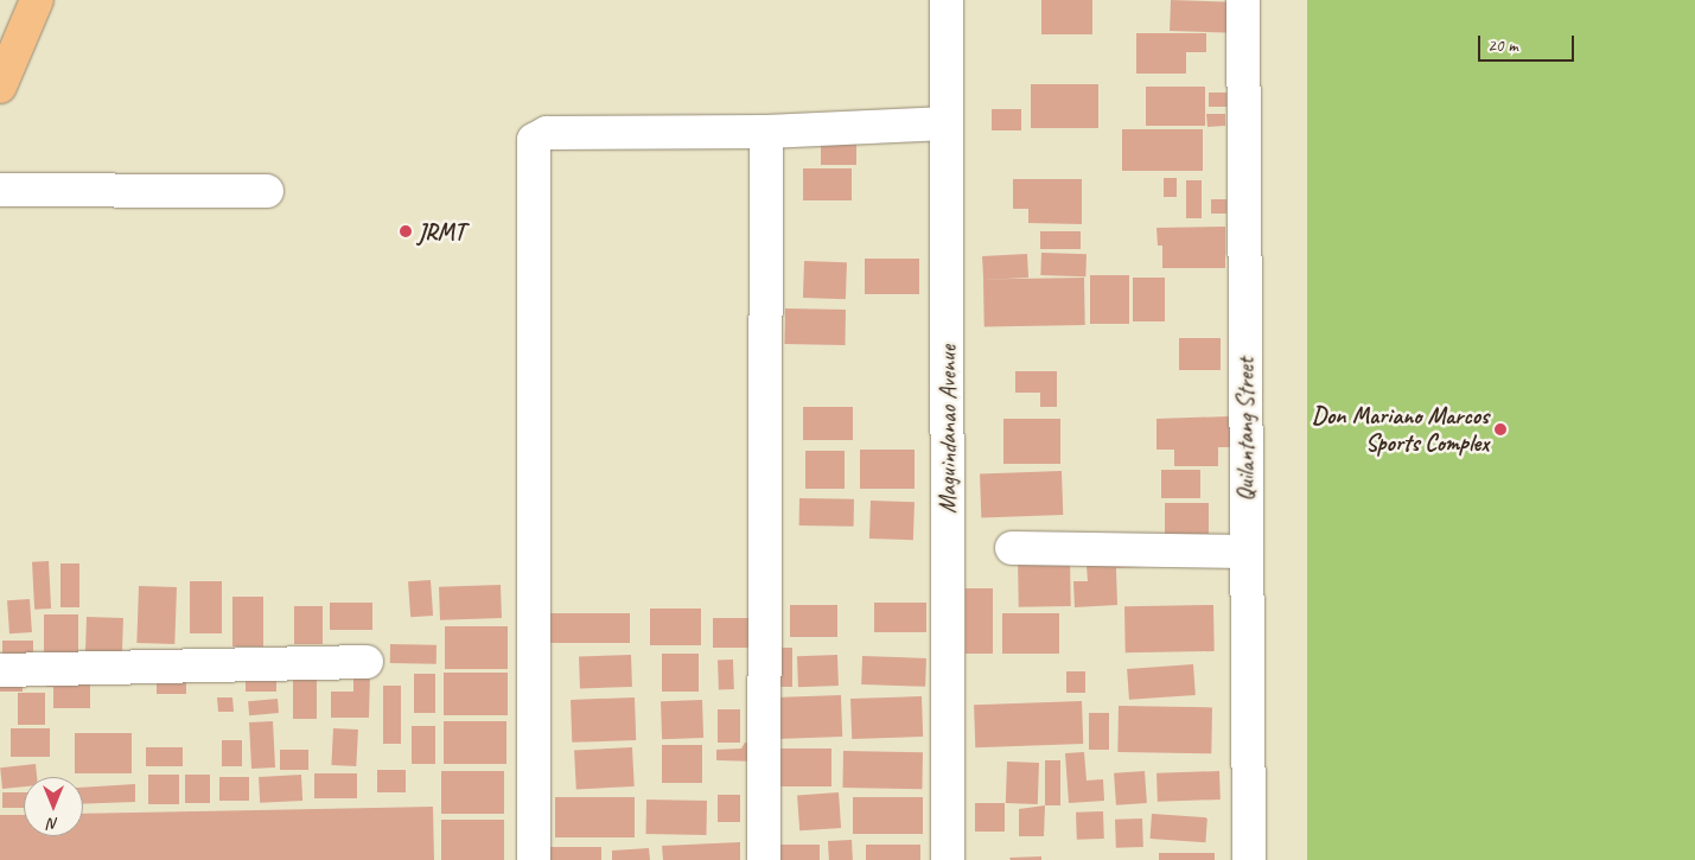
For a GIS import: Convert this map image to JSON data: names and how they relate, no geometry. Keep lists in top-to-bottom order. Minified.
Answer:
{"streets":{"street":["Maguindanao Avenue","Quilantang Street"]},"places":["JRMT","Don Mariano Marcos Sports Complex"],"scale_bar":"20 m","north":"bottom"}
